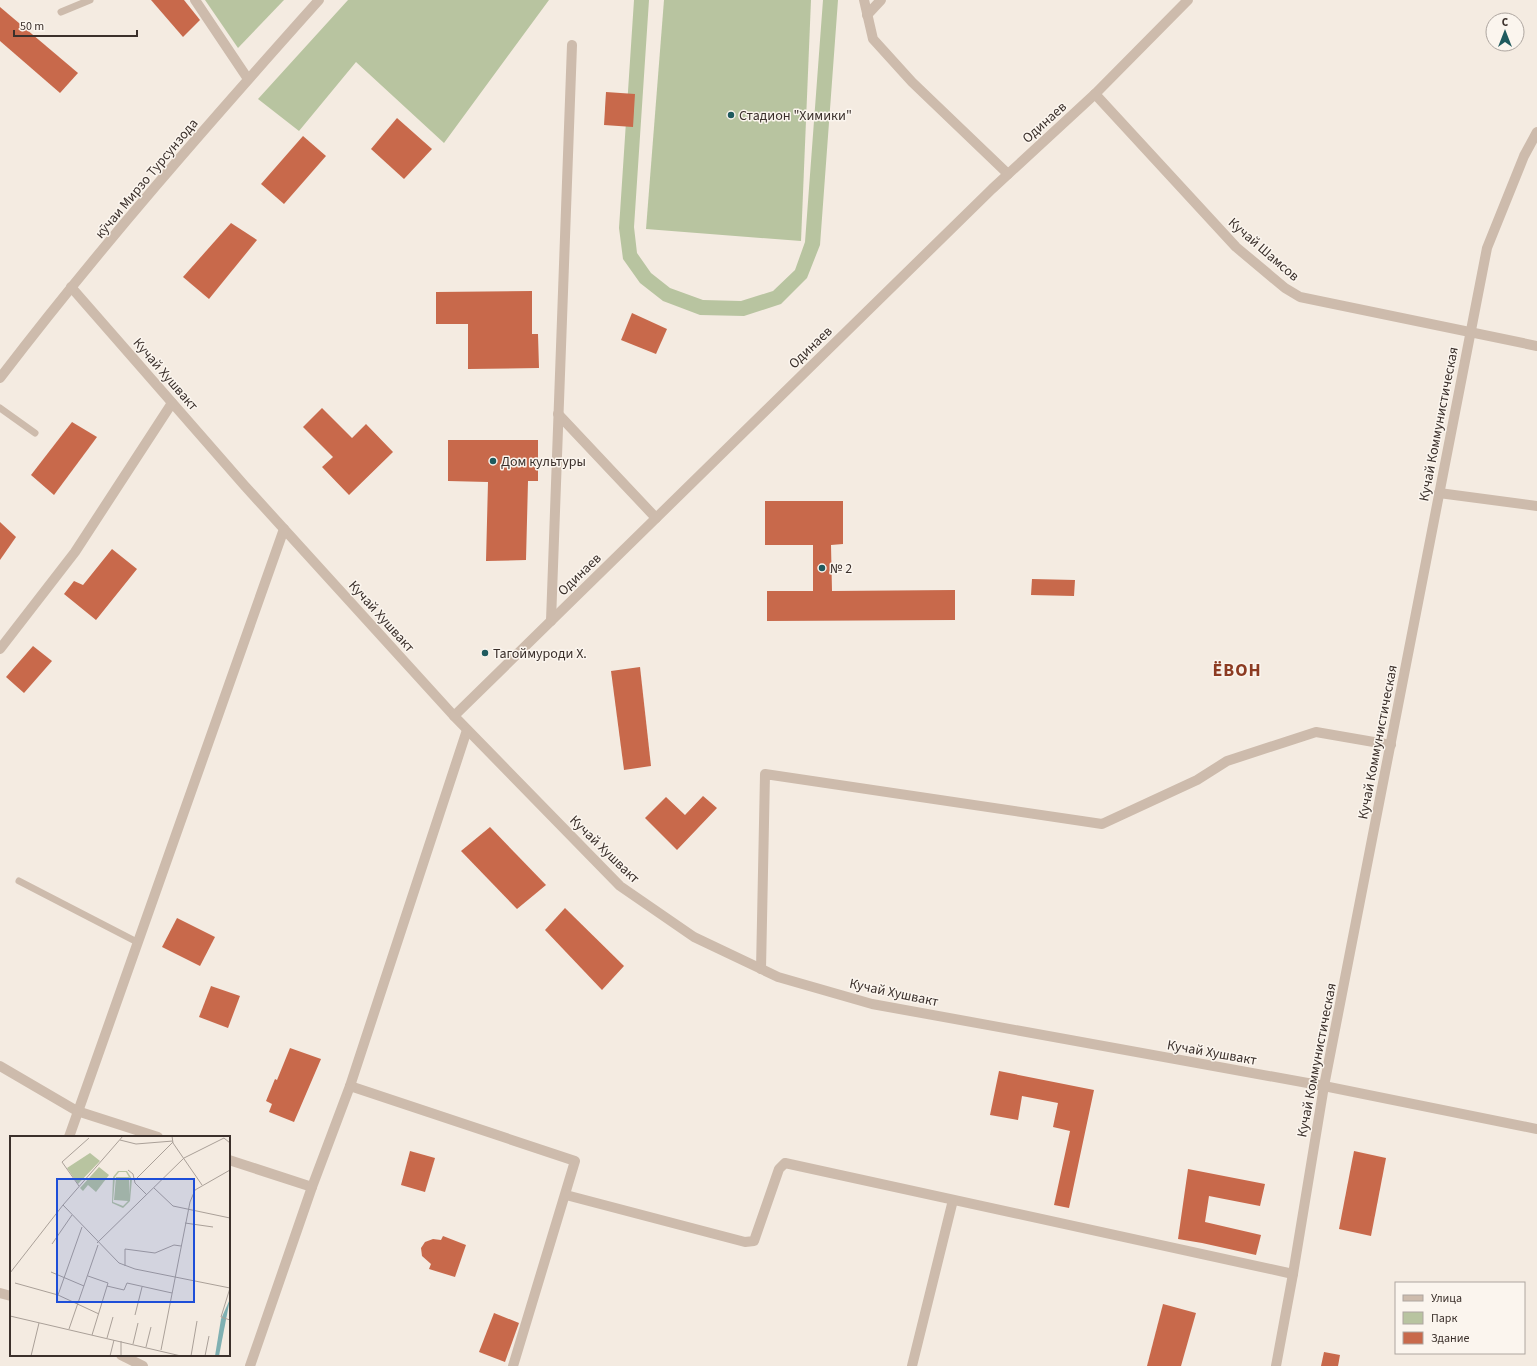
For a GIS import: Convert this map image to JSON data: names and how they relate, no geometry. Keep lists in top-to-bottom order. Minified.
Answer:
{"streets":{"street":["Одинаев","кӯчаи Мирзо Турсунзода","Кучай Шамсов","Кучай Хушвакт","Кучай Коммунистическая"]},"crossings":[["Одинаев","Кучай Шамсов"],["Одинаев","Кучай Хушвакт"],["кӯчаи Мирзо Турсунзода","Кучай Хушвакт"],["Кучай Шамсов","Кучай Коммунистическая"],["Кучай Хушвакт","Кучай Коммунистическая"]],"districts":["ЁВОН"],"places":["Стадион \"Химики\"","Дом культуры","№ 2","Тагоймуроди Х."],"legend":["Улица","Парк","Здание"],"scale_bar":"50 m","north":"top"}
